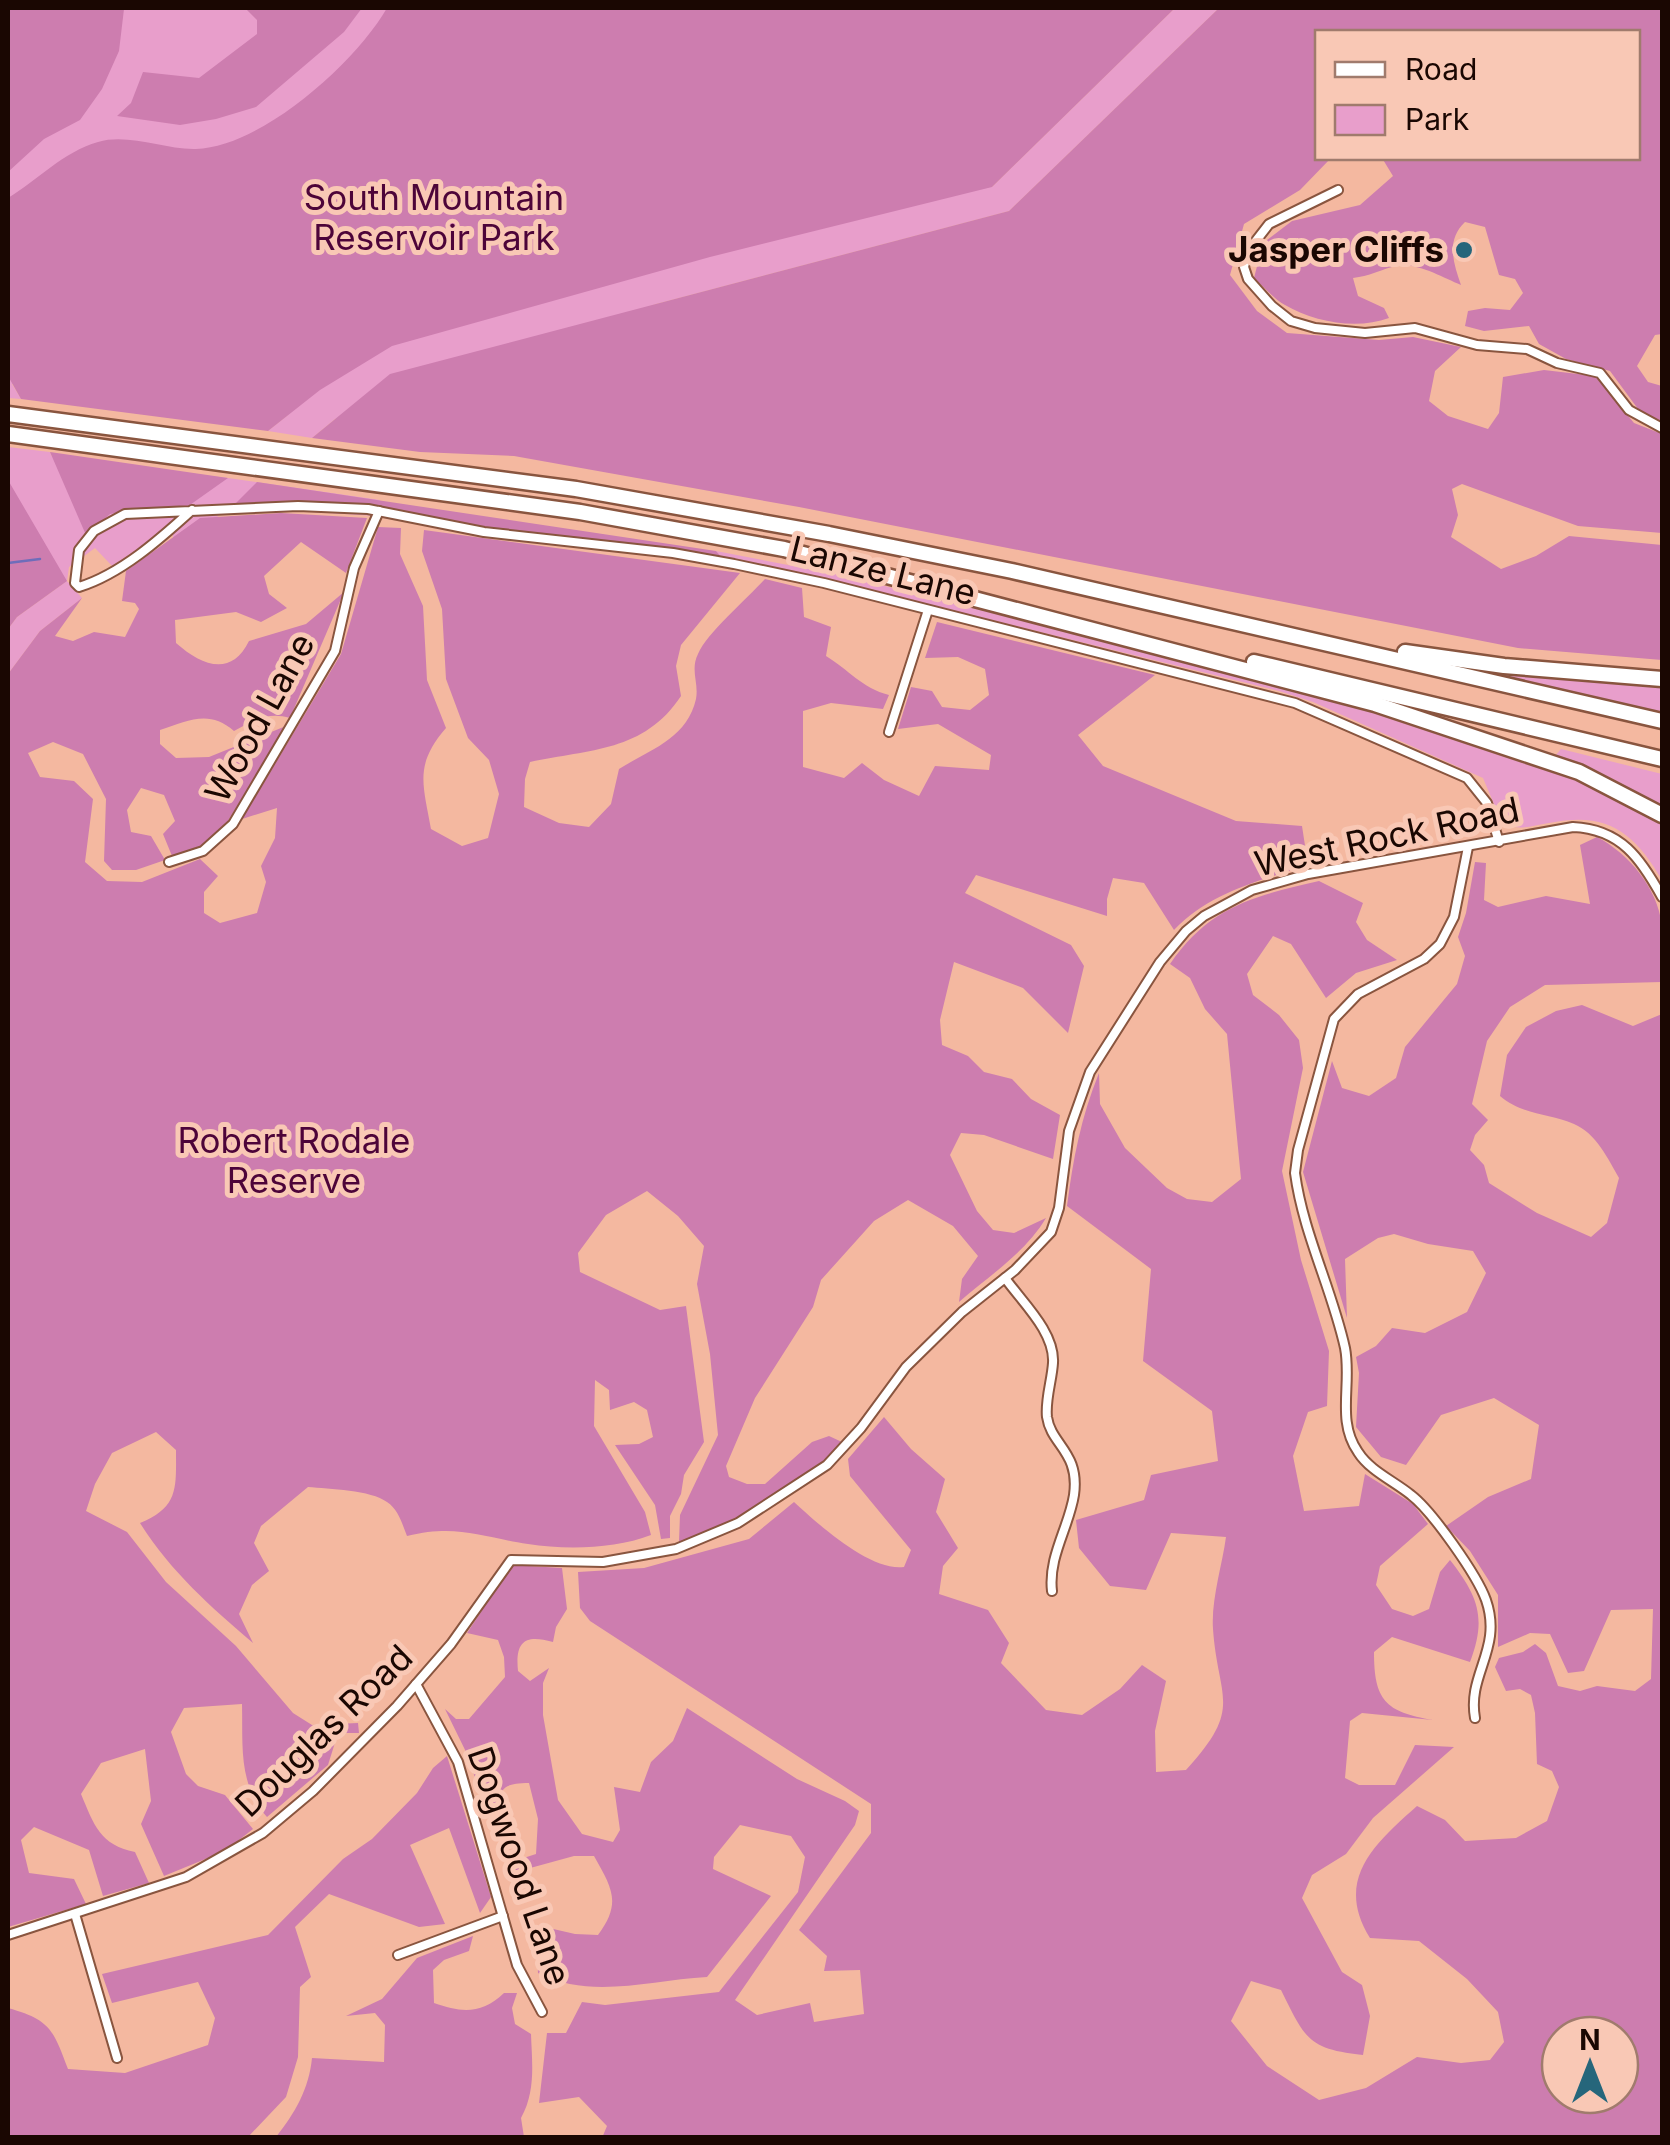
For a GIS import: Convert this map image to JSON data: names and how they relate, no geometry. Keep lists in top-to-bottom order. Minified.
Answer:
{"streets":{"street":["Lanze Lane","Wood Lane","West Rock Road","Douglas Road","Dogwood Lane"]},"crossings":[["Lanze Lane","Wood Lane"],["Lanze Lane","West Rock Road"],["West Rock Road","Douglas Road"],["Douglas Road","Dogwood Lane"]],"parks":["South Mountain Reservoir Park","Robert Rodale Reserve"],"places":["Jasper Cliffs"],"legend":["Road","Park"],"north":"top"}
